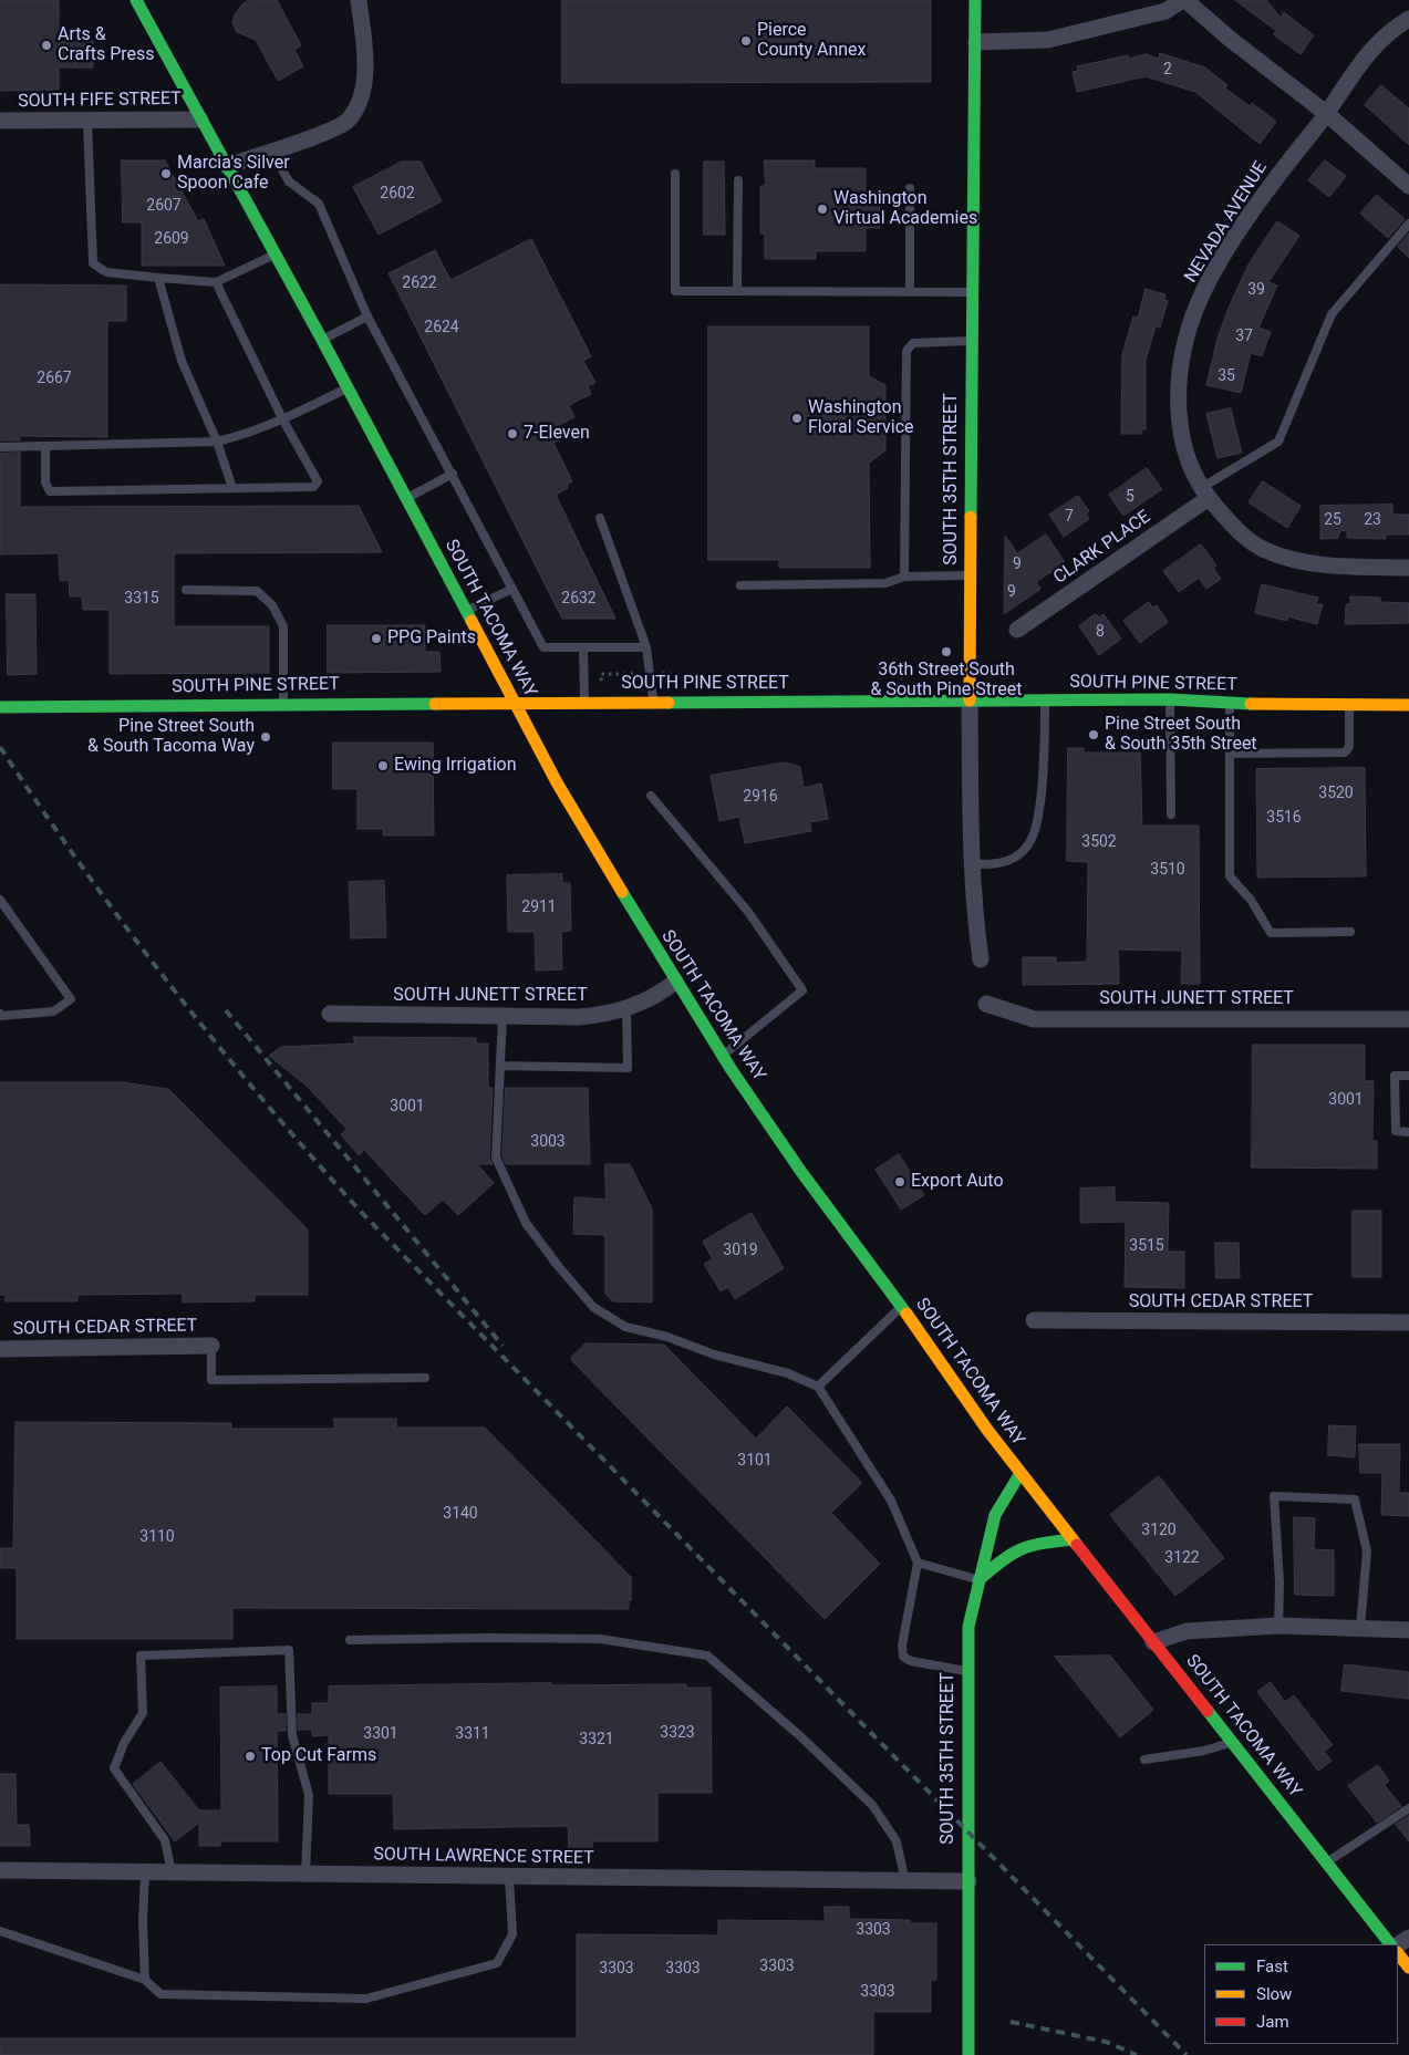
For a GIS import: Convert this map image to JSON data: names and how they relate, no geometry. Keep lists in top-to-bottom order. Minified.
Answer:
{"streets":{"main road":["SOUTH 35TH STREET","SOUTH TACOMA WAY","SOUTH PINE STREET"],"street":["SOUTH FIFE STREET","NEVADA AVENUE","CLARK PLACE","SOUTH JUNETT STREET","SOUTH CEDAR STREET","SOUTH LAWRENCE STREET"]},"crossings":[["SOUTH FIFE STREET","SOUTH TACOMA WAY"],["NEVADA AVENUE","CLARK PLACE"],["SOUTH 35TH STREET","SOUTH TACOMA WAY"],["SOUTH 35TH STREET","SOUTH PINE STREET"],["SOUTH 35TH STREET","SOUTH LAWRENCE STREET"],["SOUTH TACOMA WAY","SOUTH PINE STREET"],["SOUTH TACOMA WAY","SOUTH JUNETT STREET"]],"places":["Pierce County Annex","Arts & Crafts Press","Marcia's Silver Spoon Cafe","Washington Virtual Academies","Washington Floral Service","7-Eleven","PPG Paints","36th Street South & South Pine Street","Pine Street South & South 35th Street","Pine Street South & South Tacoma Way","Ewing Irrigation","Export Auto","Top Cut Farms"],"house_numbers":["2","2602","2607","2609","2622","39","2624","37","35","2667","5","7","25","23","9","9","3315","2632","8","3520","2916","3516","3502","3510","2911","3001","3001","3003","3515","3019","3101","3140","3120","3110","3122","3323","3301","3311","3321","3303","3303","3303","3303","3303"],"legend":["Fast","Slow","Jam"]}
